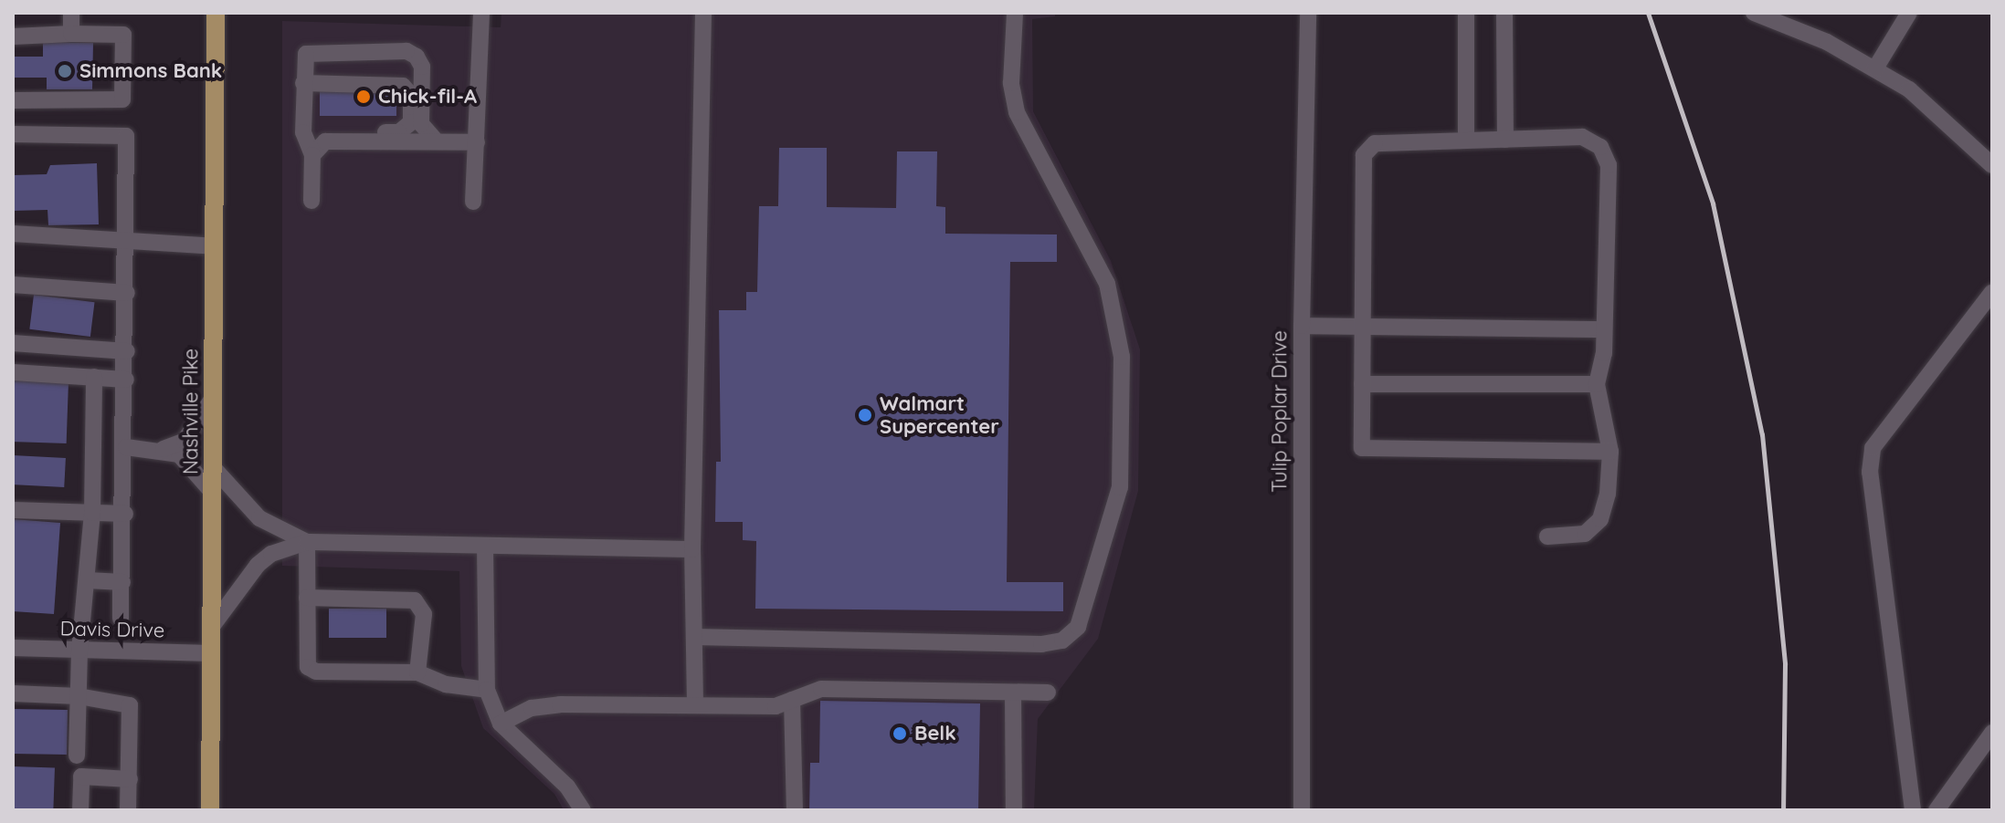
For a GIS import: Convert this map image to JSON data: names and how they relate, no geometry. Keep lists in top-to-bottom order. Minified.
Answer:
{"streets":{"main road":["Nashville Pike"],"street":["Tulip Poplar Drive","Davis Drive"]},"crossings":[["Nashville Pike","Davis Drive"]],"places":["Simmons Bank","Chick-fil-A","Walmart Supercenter","Belk"]}
